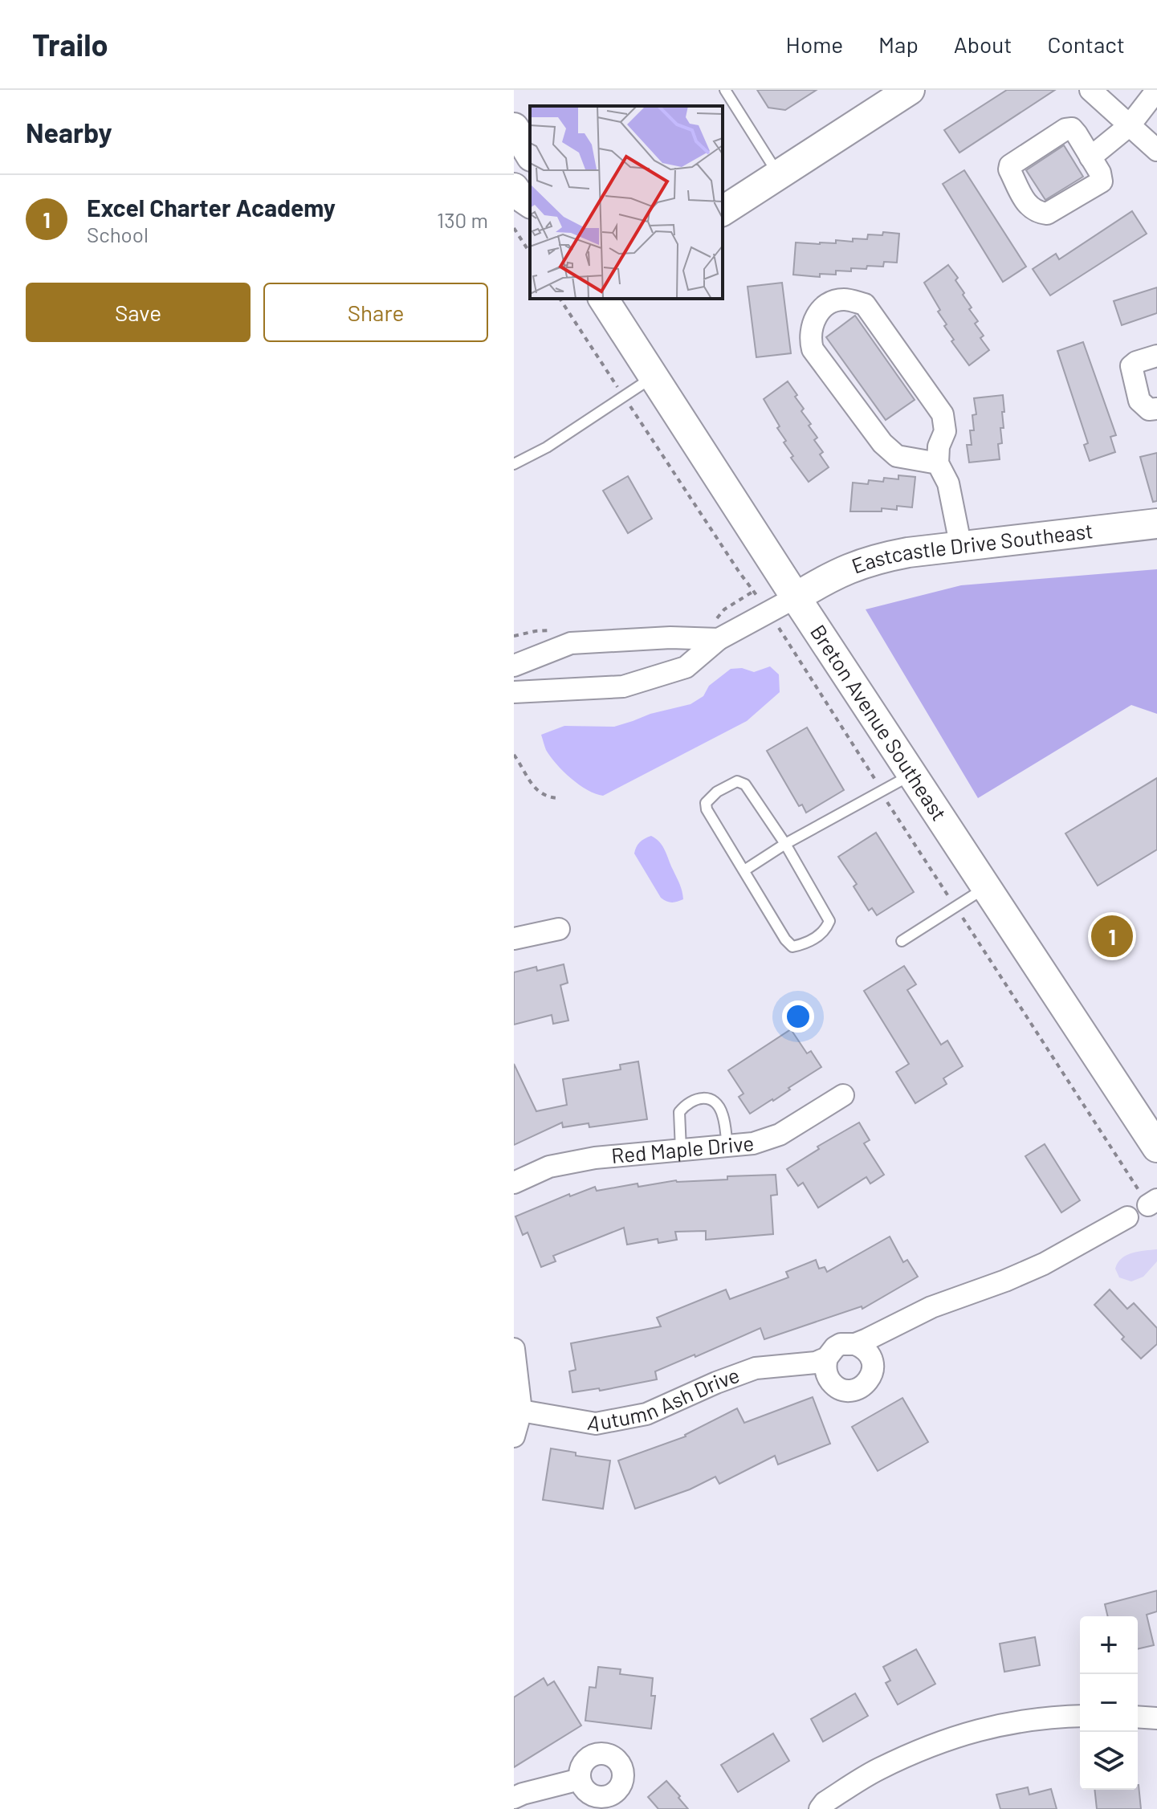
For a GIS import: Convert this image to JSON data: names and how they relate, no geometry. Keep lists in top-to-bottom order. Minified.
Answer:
{"streets":{"main road":["Eastcastle Drive Southeast","Breton Avenue Southeast"],"street":["Red Maple Drive","Autumn Ash Drive"]},"crossings":[["Eastcastle Drive Southeast","Breton Avenue Southeast"]],"page":{"header":"Trailo","nav":["Home","Map","About","Contact"],"heading":"Nearby","list":[{"mark":"1","name":"Excel Charter Academy","note":"School","value":"130 m"}],"buttons":["Save","Share"],"pins":"1","map_buttons":["+","−"]}}
